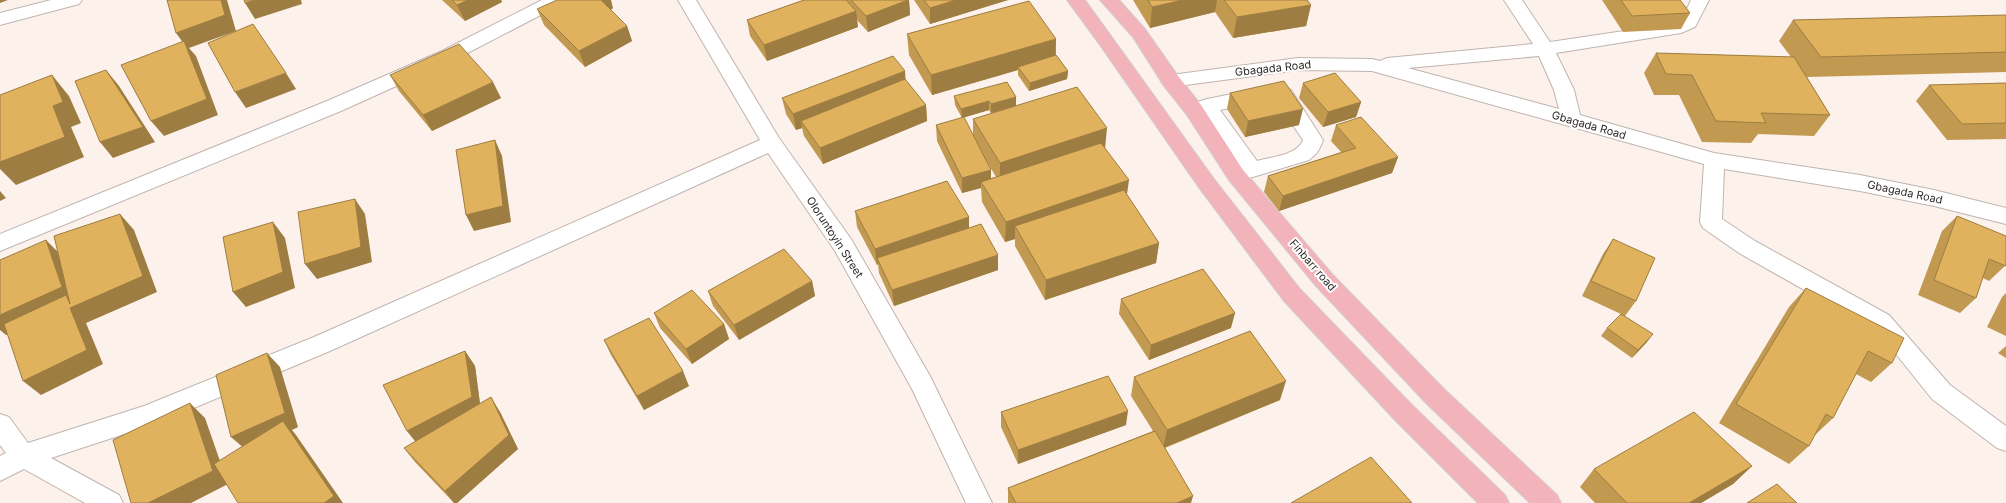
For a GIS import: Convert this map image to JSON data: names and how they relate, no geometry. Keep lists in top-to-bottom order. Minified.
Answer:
{"streets":{"main road":["Finbarr road"],"street":["Gbagada Road","Oloruntoyin Street"]},"crossings":[["Gbagada Road","Finbarr road"]]}
